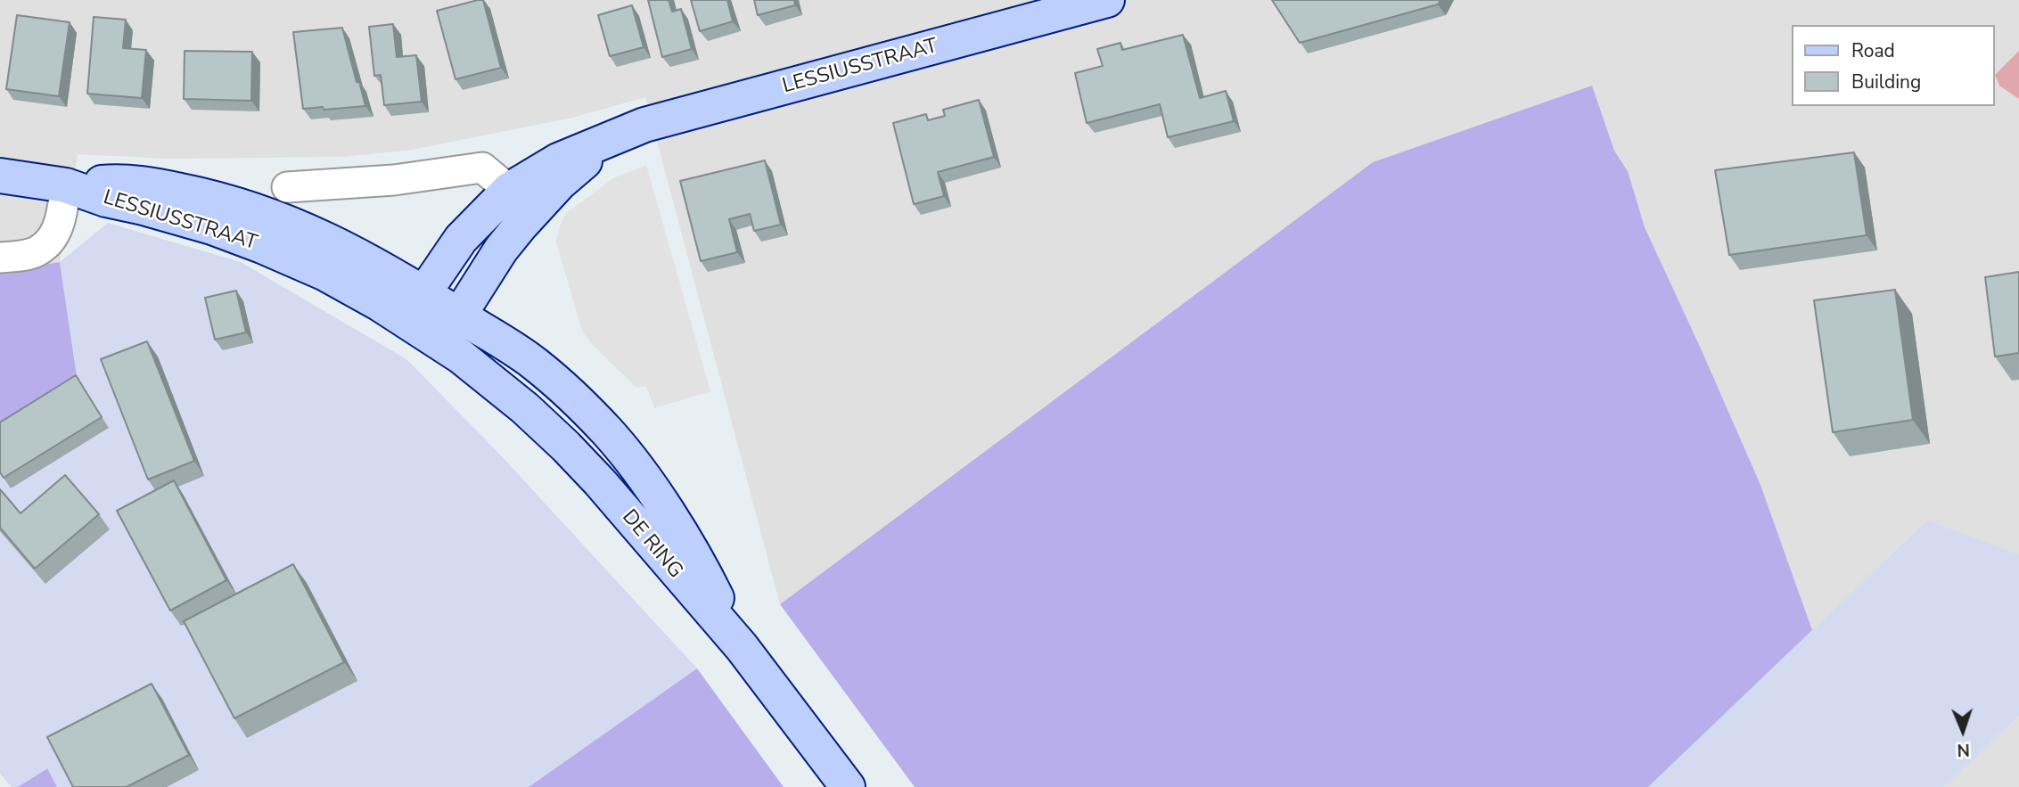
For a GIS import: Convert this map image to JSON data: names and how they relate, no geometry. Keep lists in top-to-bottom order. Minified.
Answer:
{"streets":{"main road":["LESSIUSSTRAAT","DE RING"]},"crossings":[["LESSIUSSTRAAT","DE RING"]],"legend":["Road","Building"],"north":"bottom"}
